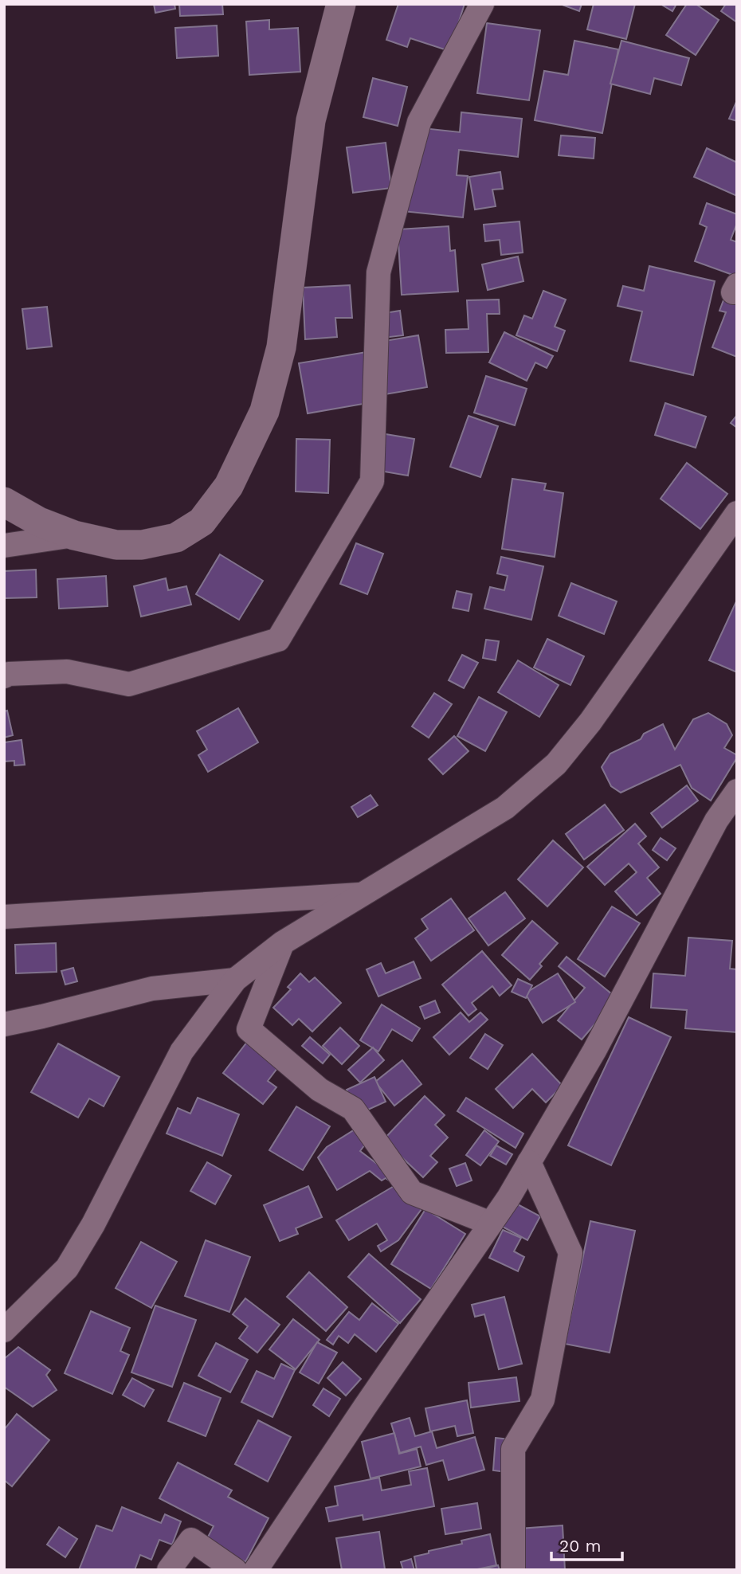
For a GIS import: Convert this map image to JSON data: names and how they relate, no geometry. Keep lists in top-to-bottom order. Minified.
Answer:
{"scale_bar":"20 m"}
